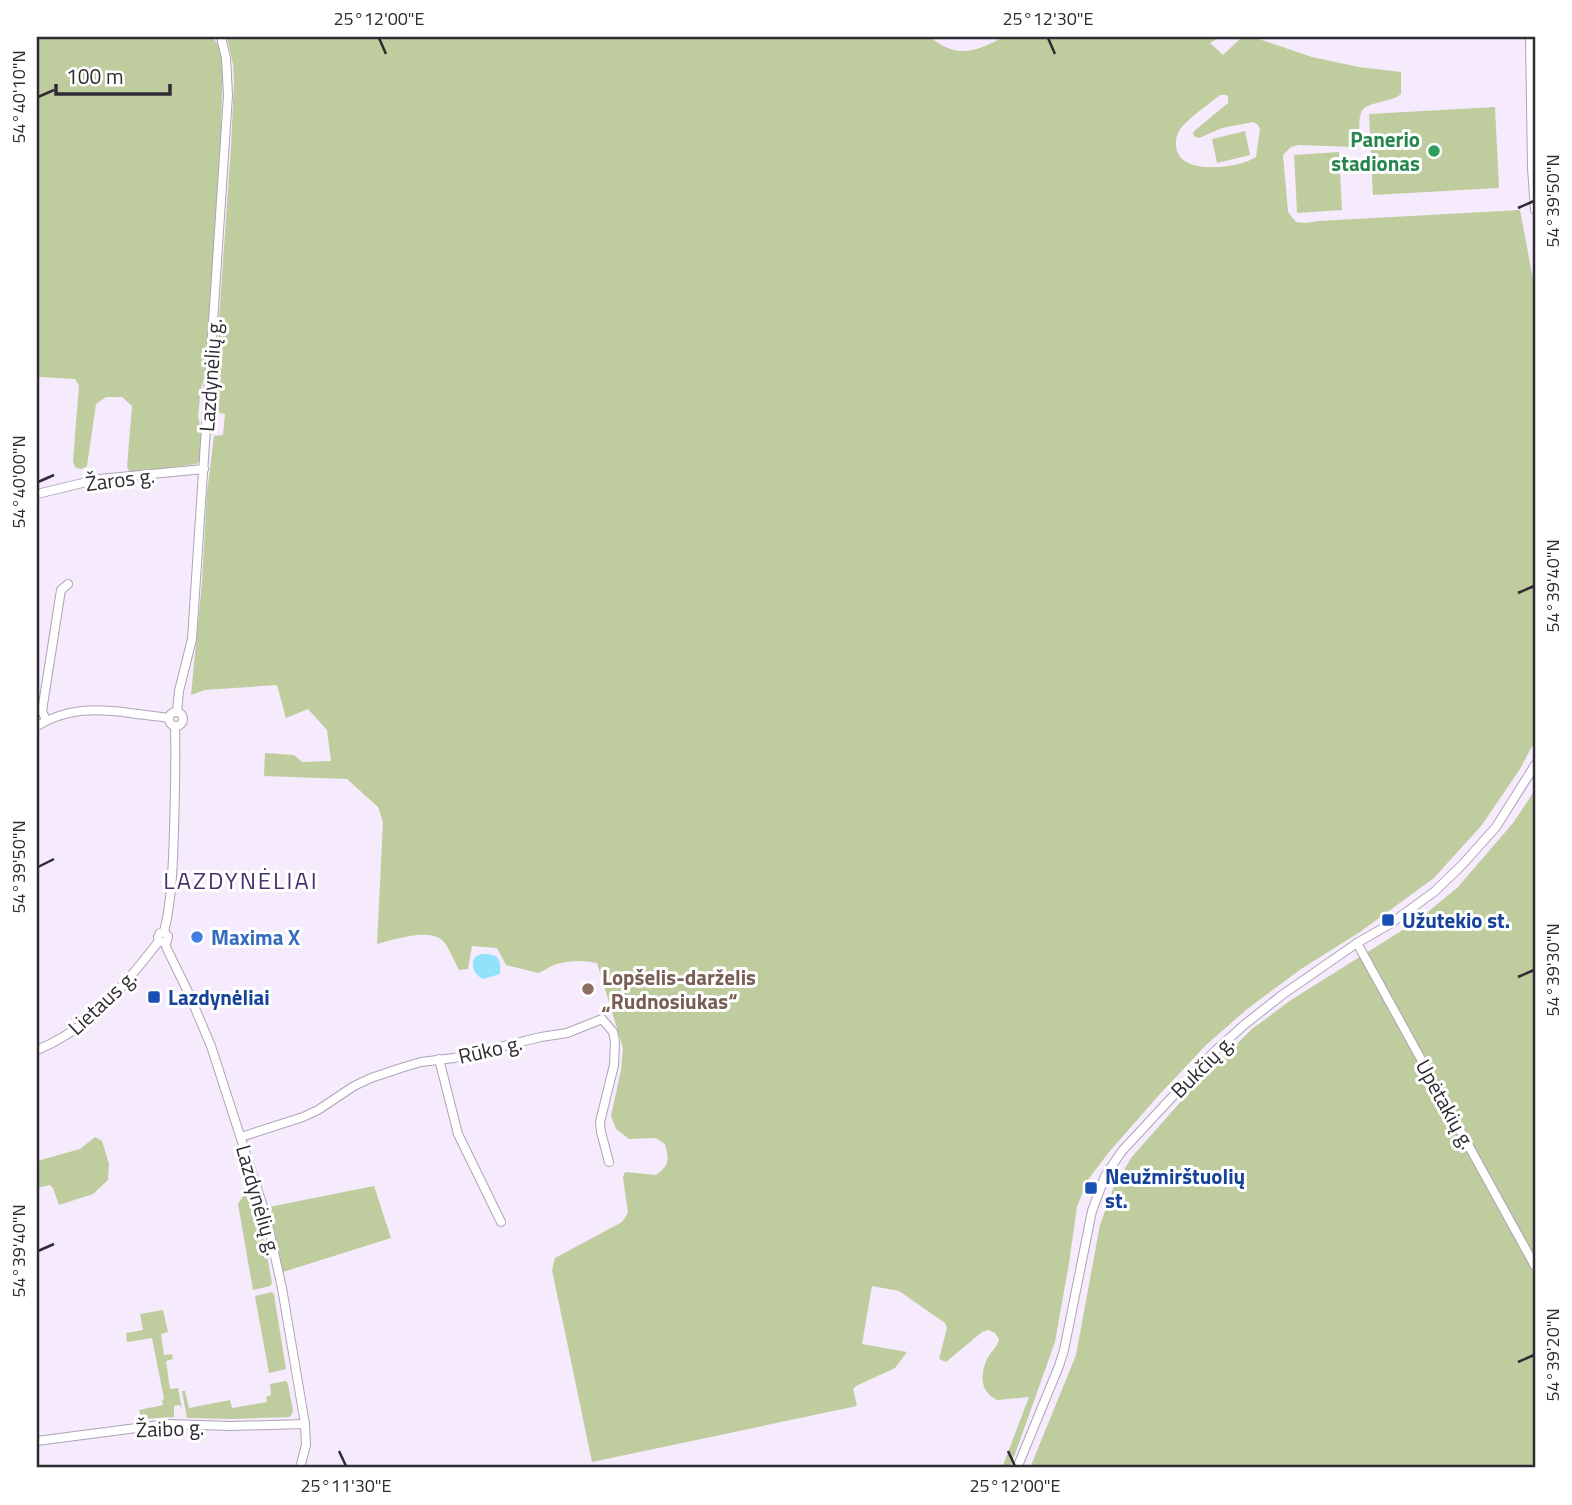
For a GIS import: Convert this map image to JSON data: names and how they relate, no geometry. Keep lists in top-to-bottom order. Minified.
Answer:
{"streets":{"street":["Lazdynėlių g.","Žaros g.","Lietaus g.","Rūko g.","Bukčių g.","Upėtakių g.","Žaibo g."]},"crossings":[["Lazdynėlių g.","Žaros g."],["Lazdynėlių g.","Lietaus g."],["Lazdynėlių g.","Rūko g."],["Lazdynėlių g.","Žaibo g."],["Bukčių g.","Upėtakių g."]],"districts":["LAZDYNĖLIAI"],"places":{"other":["Panerio stadionas","Maxima X","Lopšelis-darželis „Rudnosiukas“"],"transit":["Užutekio st.","Lazdynėliai","Neužmirštuolių st."]},"scale_bar":"100 m","coordinates":["25°12'00\"E","25°12'30\"E","54°40'10\"N","54°39'50\"N","54°40'00\"N","54°39'40\"N","54°39'30\"N","54°39'20\"N","25°11'30\"E"]}
